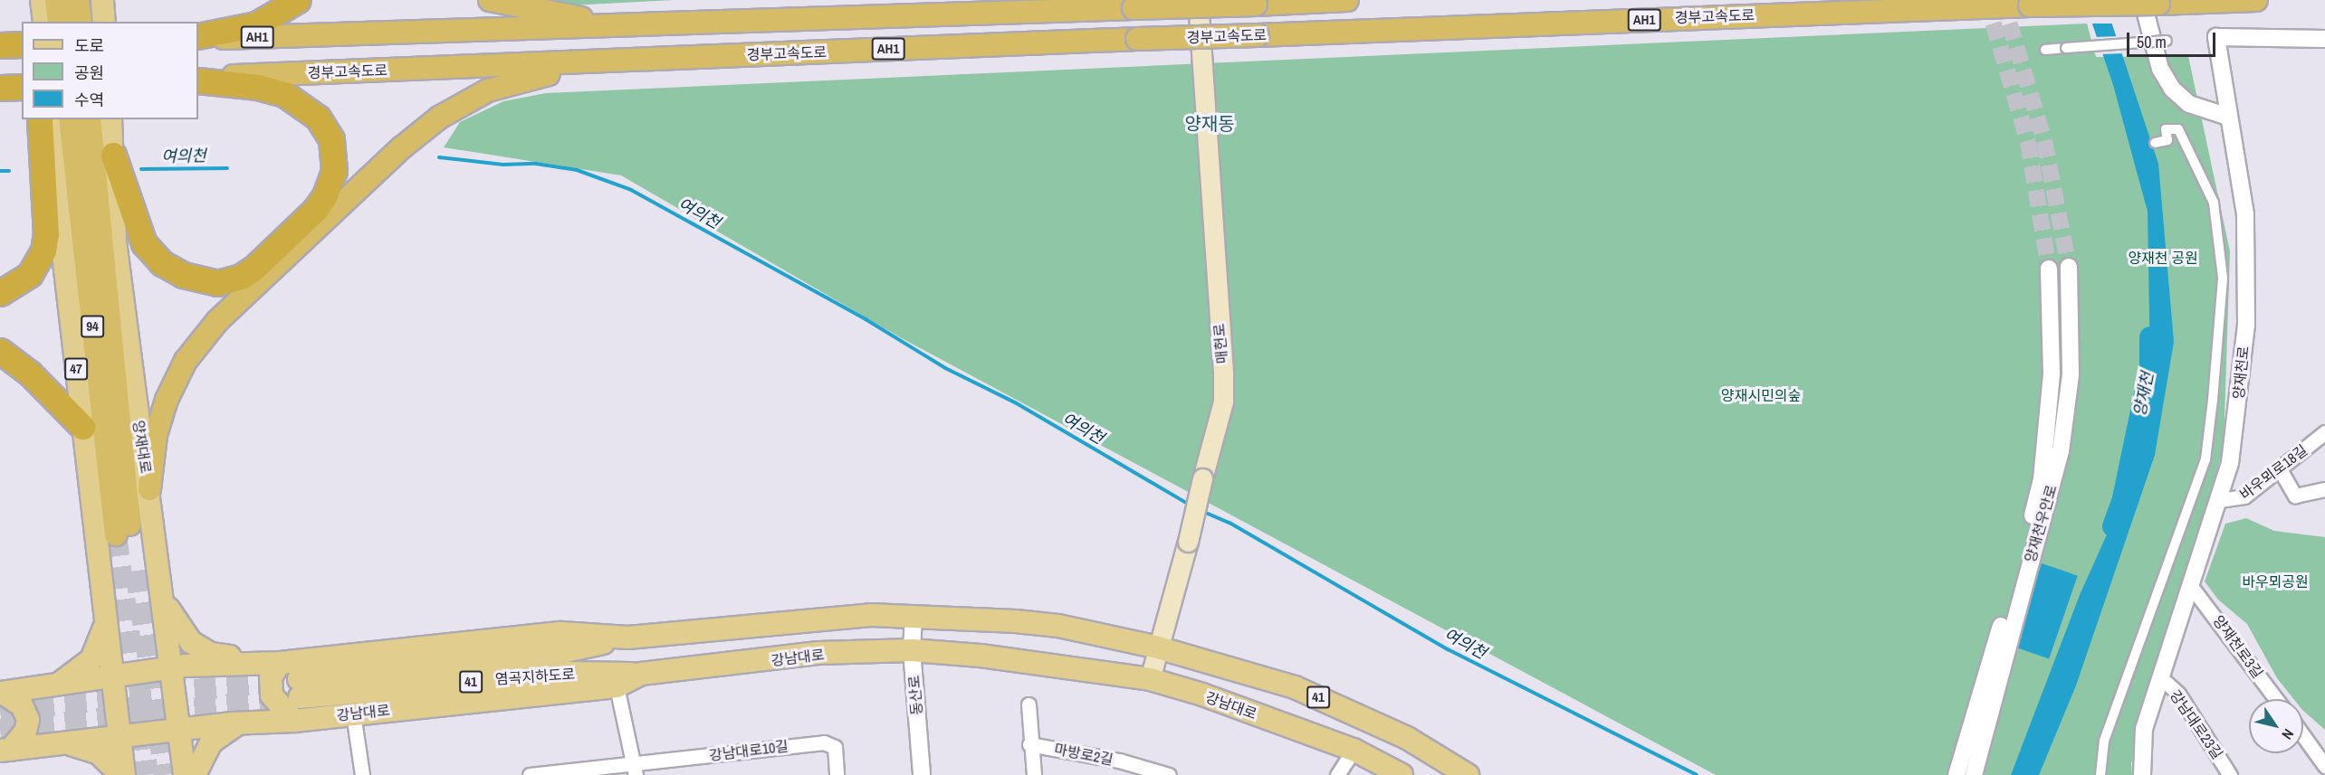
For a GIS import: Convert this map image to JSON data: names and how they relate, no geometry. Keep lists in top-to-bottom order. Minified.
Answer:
{"streets":{"highway":["경부고속도로","AH1","94","양재대로"],"main road":["매헌로","47","강남대로","염곡지하도로","41"],"street":["양재천로","바우뫼로18길","양재천우안로","양재천로3길","동산로","강남대로23길","강남대로10길","마방로2길"]},"crossings":[["매헌로","강남대로"],["매헌로","41"],["47","강남대로"],["양재천로","바우뫼로18길"],["양재천로","양재천로3길"],["양재천로","강남대로23길"],["양재대로","강남대로"],["강남대로","염곡지하도로"],["강남대로","동산로"],["염곡지하도로","41"],["41","동산로"]],"districts":["양재동"],"water":["여의천","양재천"],"parks":["양재천 공원","양재시민의숲","바우뫼공원"],"legend":["도로","공원","수역"],"scale_bar":"50 m","north":"bottom right"}
